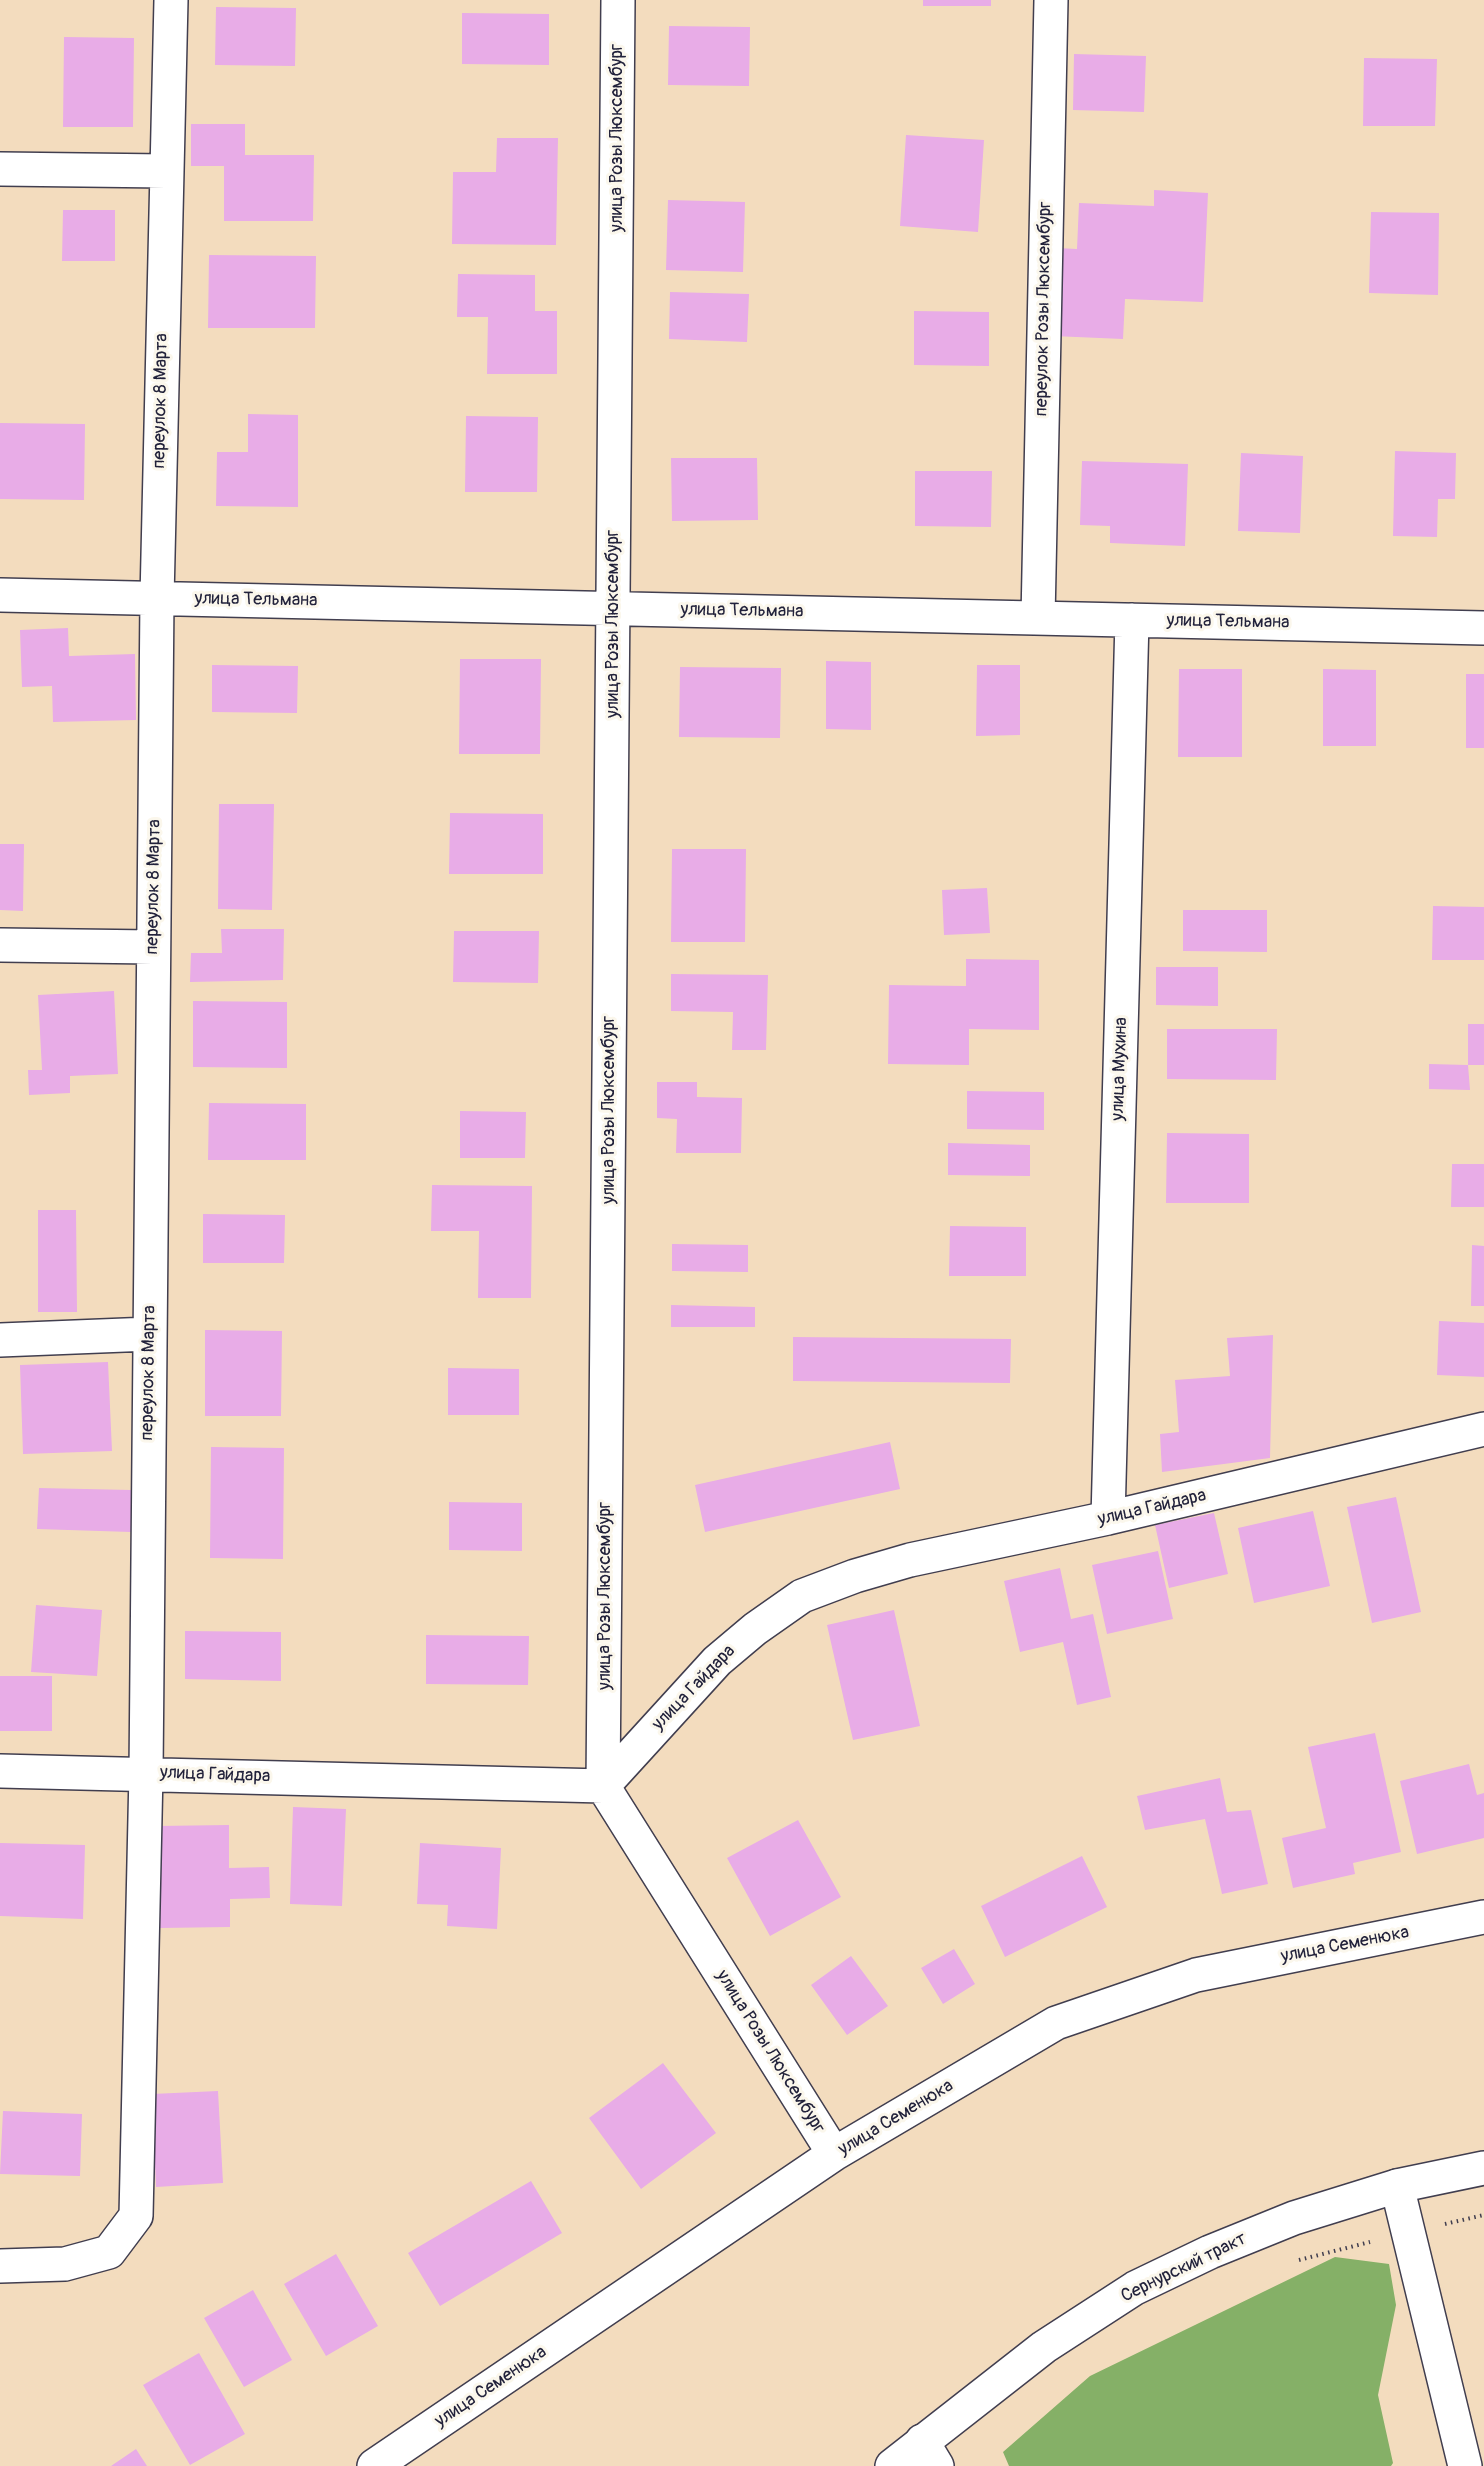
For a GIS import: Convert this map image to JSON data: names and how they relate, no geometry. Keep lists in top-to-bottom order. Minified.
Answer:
{"streets":{"street":["улица Розы Люксембург","переулок Розы Люксембург","переулок 8 Марта","улица Тельмана","улица Мухина","улица Гайдара","улица Семенюка","Сернурский тракт"]},"crossings":[["улица Розы Люксембург","улица Тельмана"],["улица Розы Люксембург","улица Гайдара"],["улица Розы Люксембург","улица Семенюка"],["переулок Розы Люксембург","улица Тельмана"],["переулок 8 Марта","улица Тельмана"],["переулок 8 Марта","улица Гайдара"],["улица Тельмана","улица Мухина"],["улица Мухина","улица Гайдара"]]}
